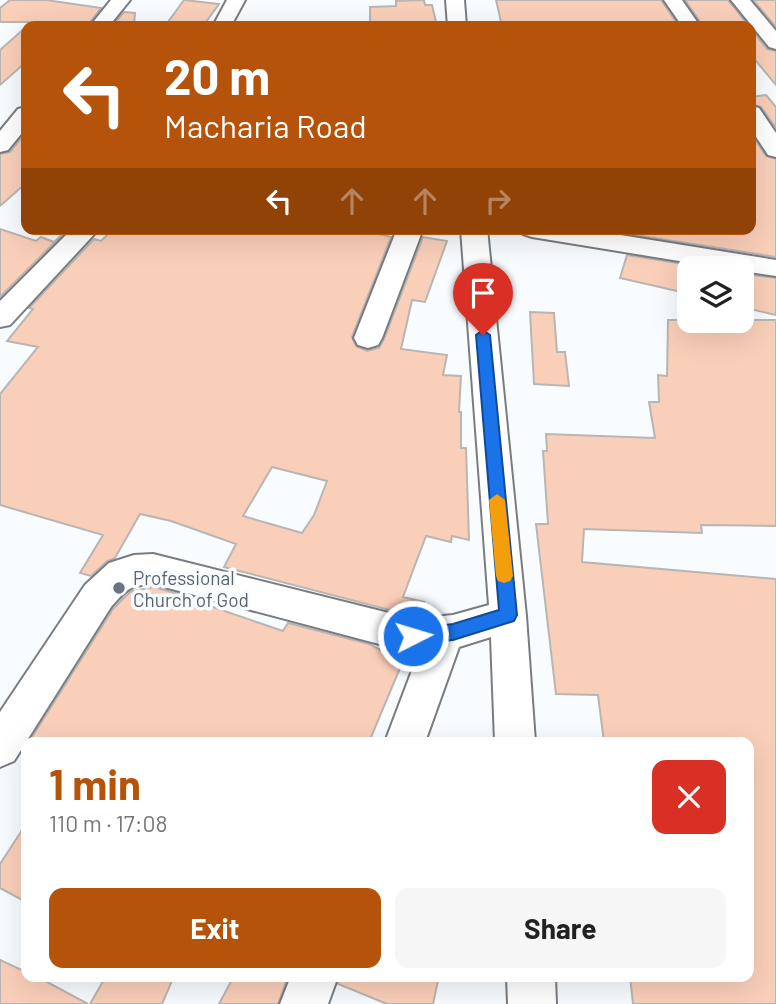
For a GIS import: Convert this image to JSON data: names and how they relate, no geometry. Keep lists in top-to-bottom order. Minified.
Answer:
{"places":["Professional Church of God"],"page":{"turn":["20 m","Macharia Road"],"heading":["1 min","110 m · 17:08"],"buttons":["Exit","Share"]}}
